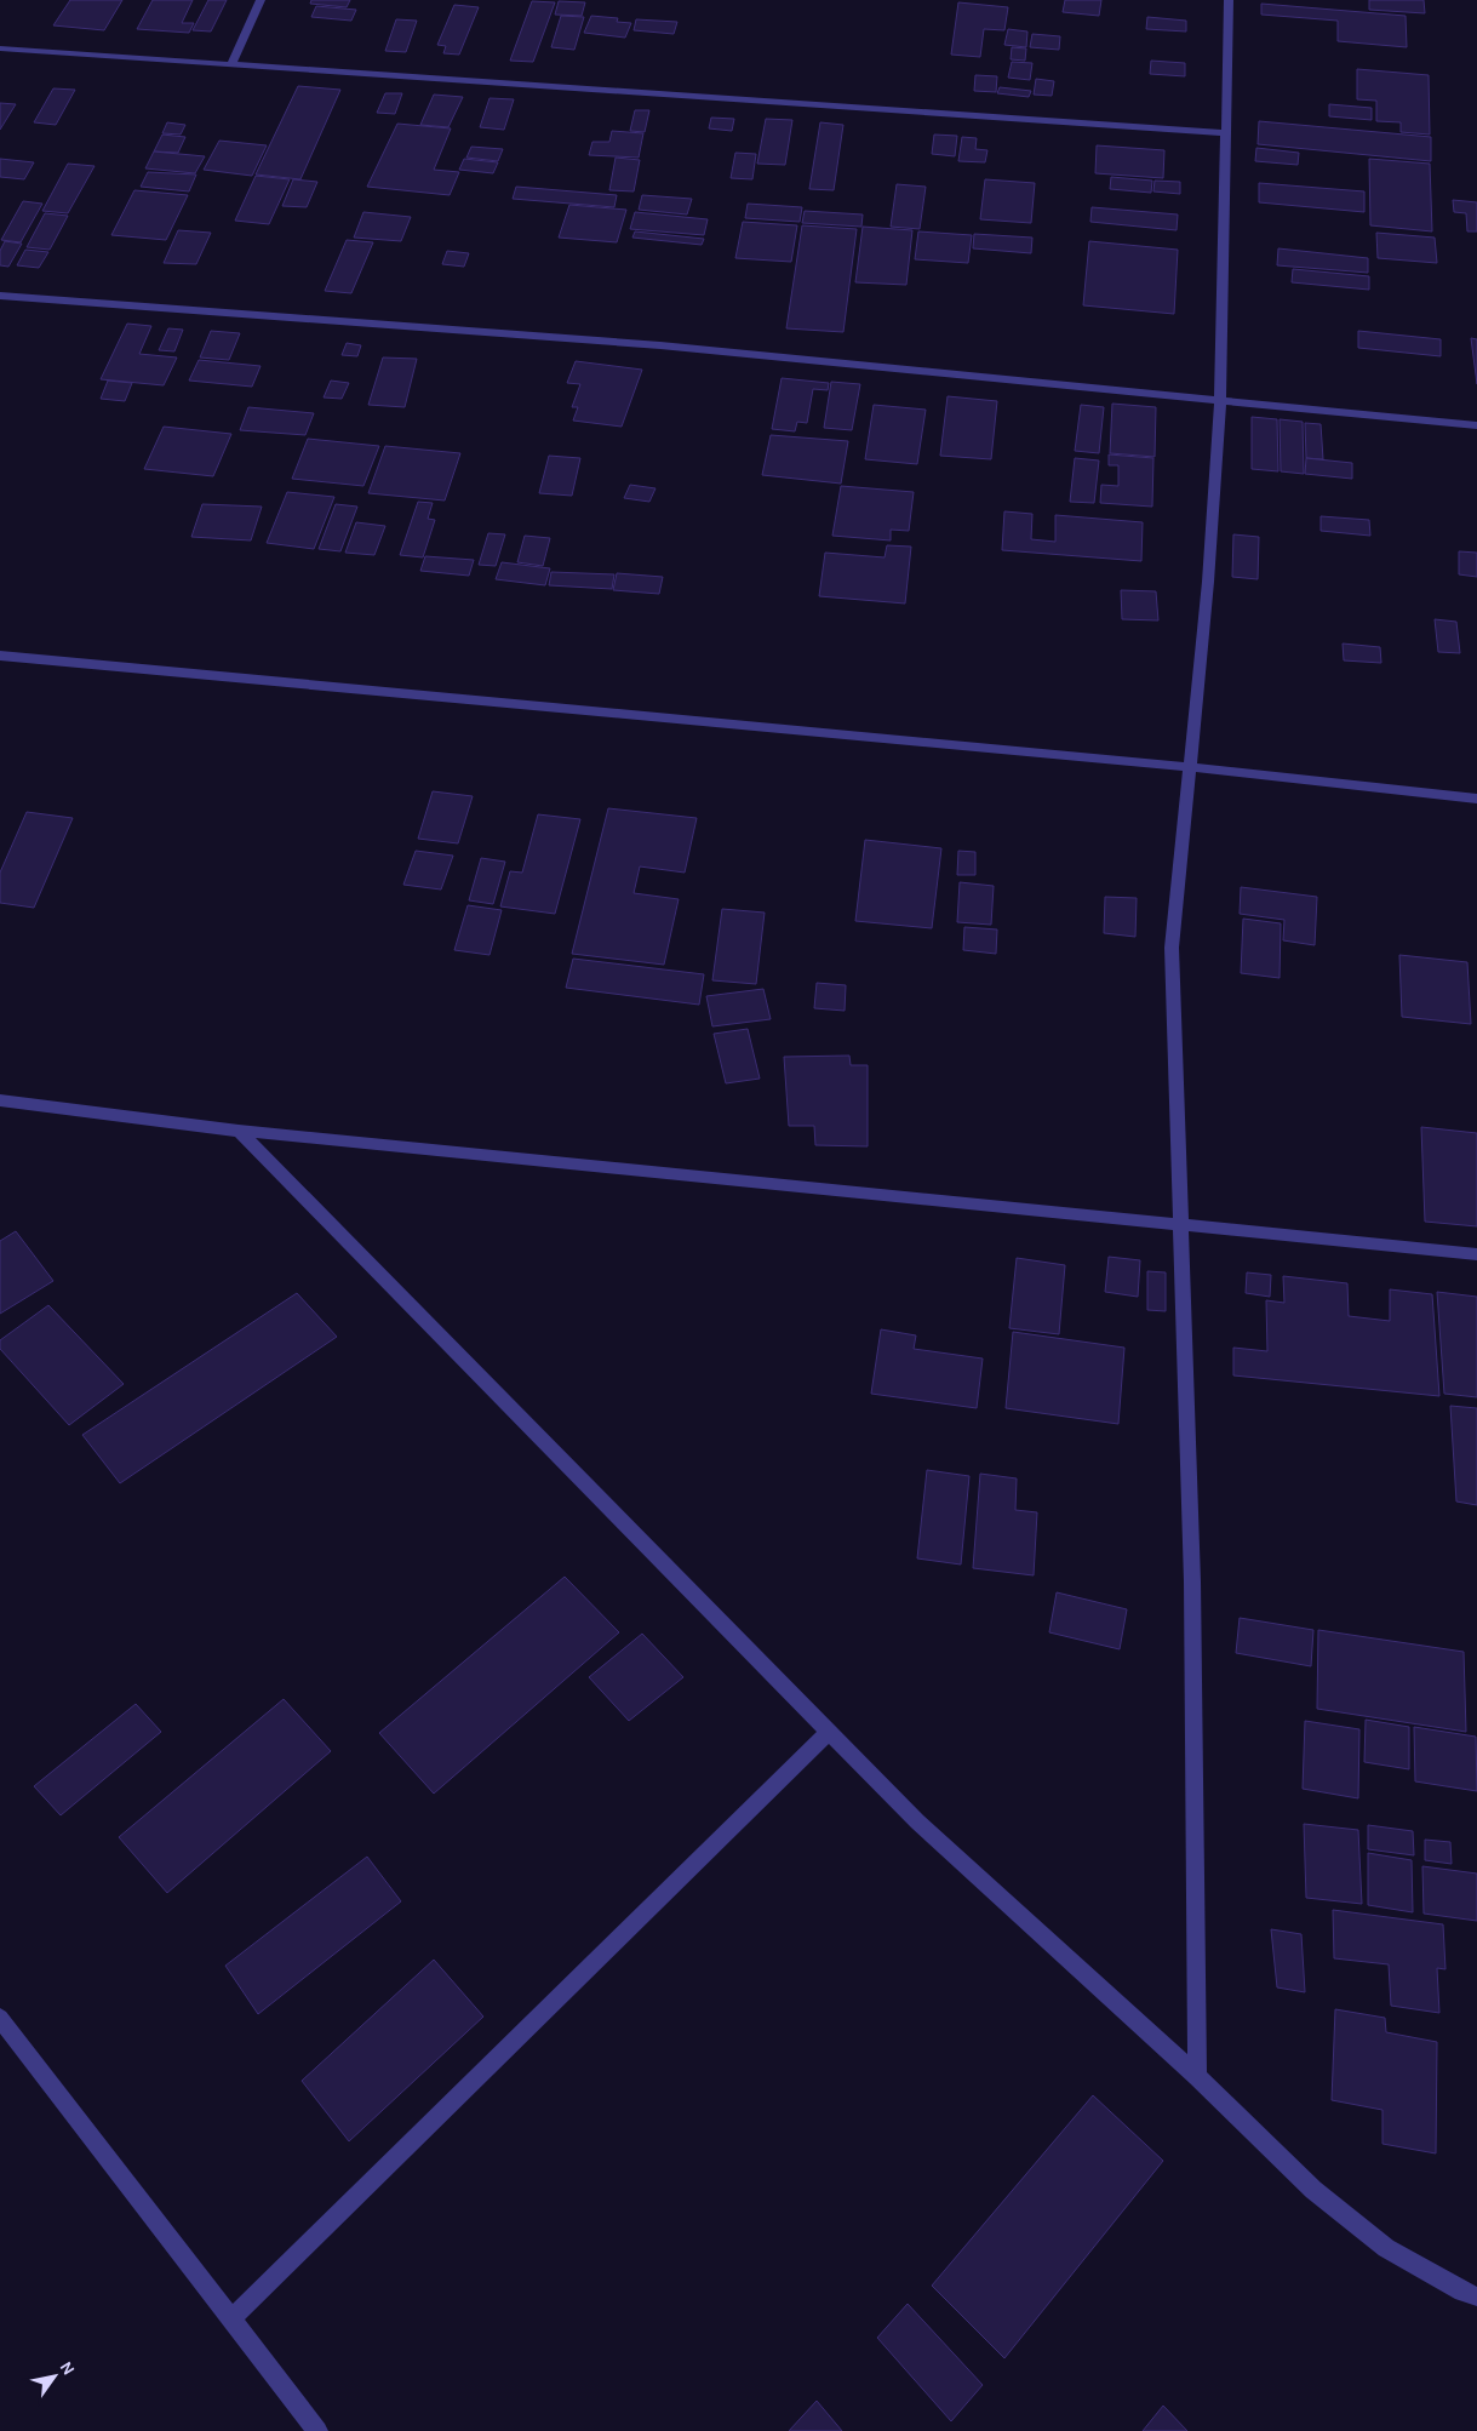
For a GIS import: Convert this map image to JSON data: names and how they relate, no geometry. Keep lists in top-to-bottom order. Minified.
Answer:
{"north":"top right"}
